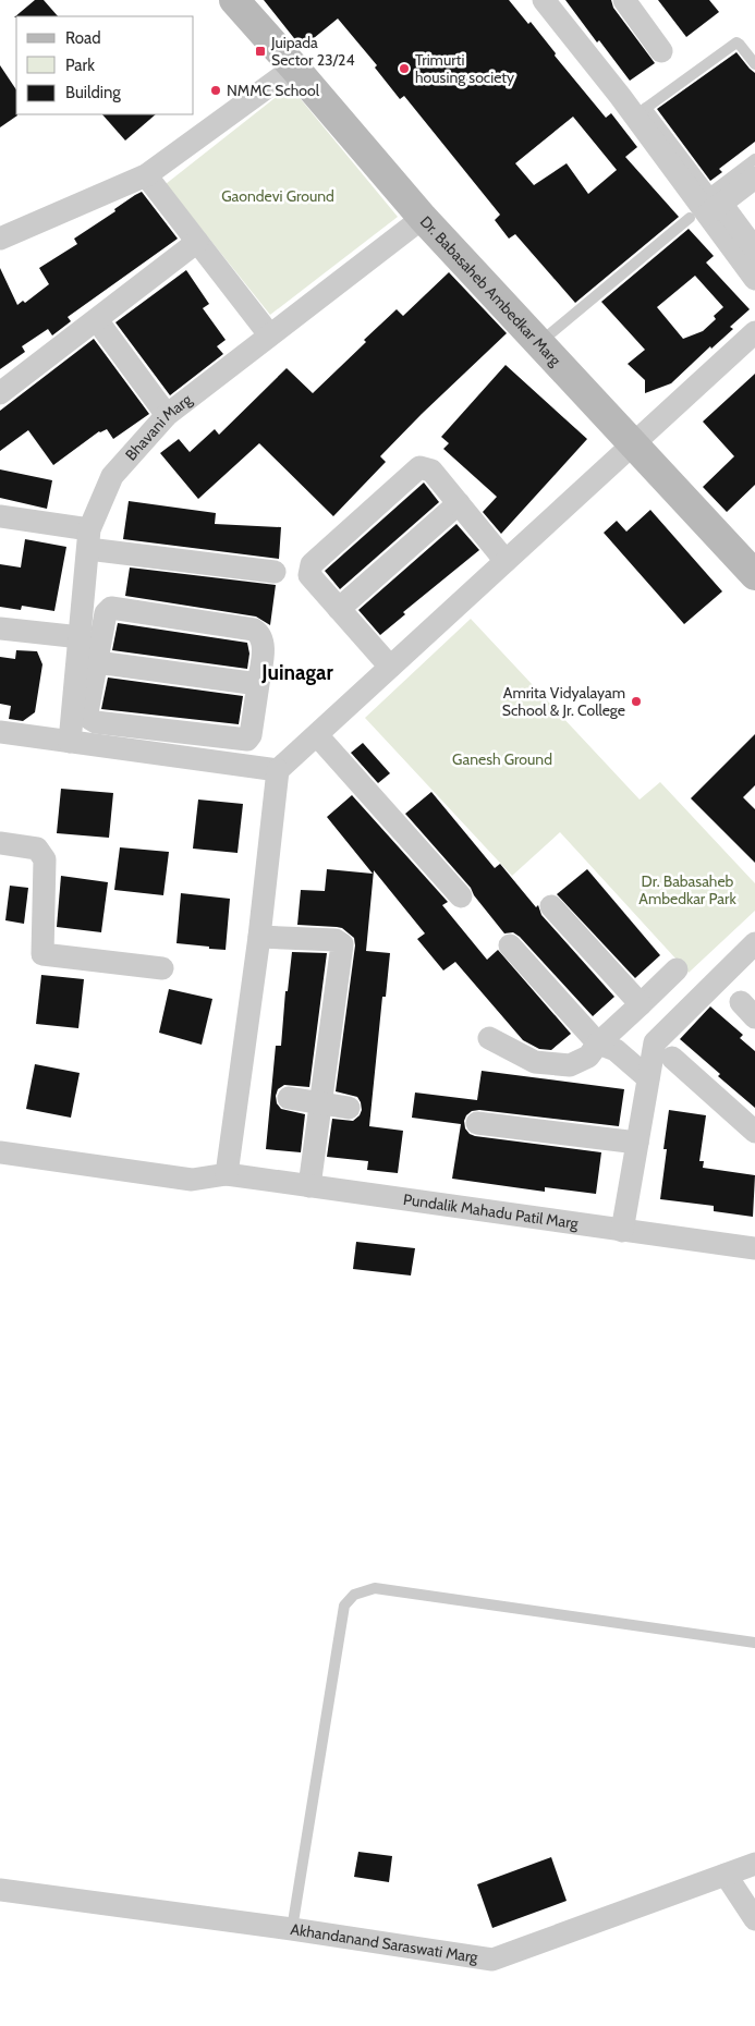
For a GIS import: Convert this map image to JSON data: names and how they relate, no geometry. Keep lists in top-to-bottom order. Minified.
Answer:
{"streets":{"main road":["Dr. Babasaheb Ambedkar Marg"],"street":["Bhavani Marg","Pundalik Mahadu Patil Marg","Akhandanand Saraswati Marg"]},"crossings":[["Dr. Babasaheb Ambedkar Marg","Bhavani Marg"]],"districts":["Juinagar"],"parks":["Gaondevi Ground","Ganesh Ground","Dr. Babasaheb Ambedkar Park"],"places":{"transit":["Juipada Sector 23/24"],"other":["Trimurti housing society","NMMC School","Amrita Vidyalayam School & Jr. College"]},"legend":["Road","Park","Building"]}
